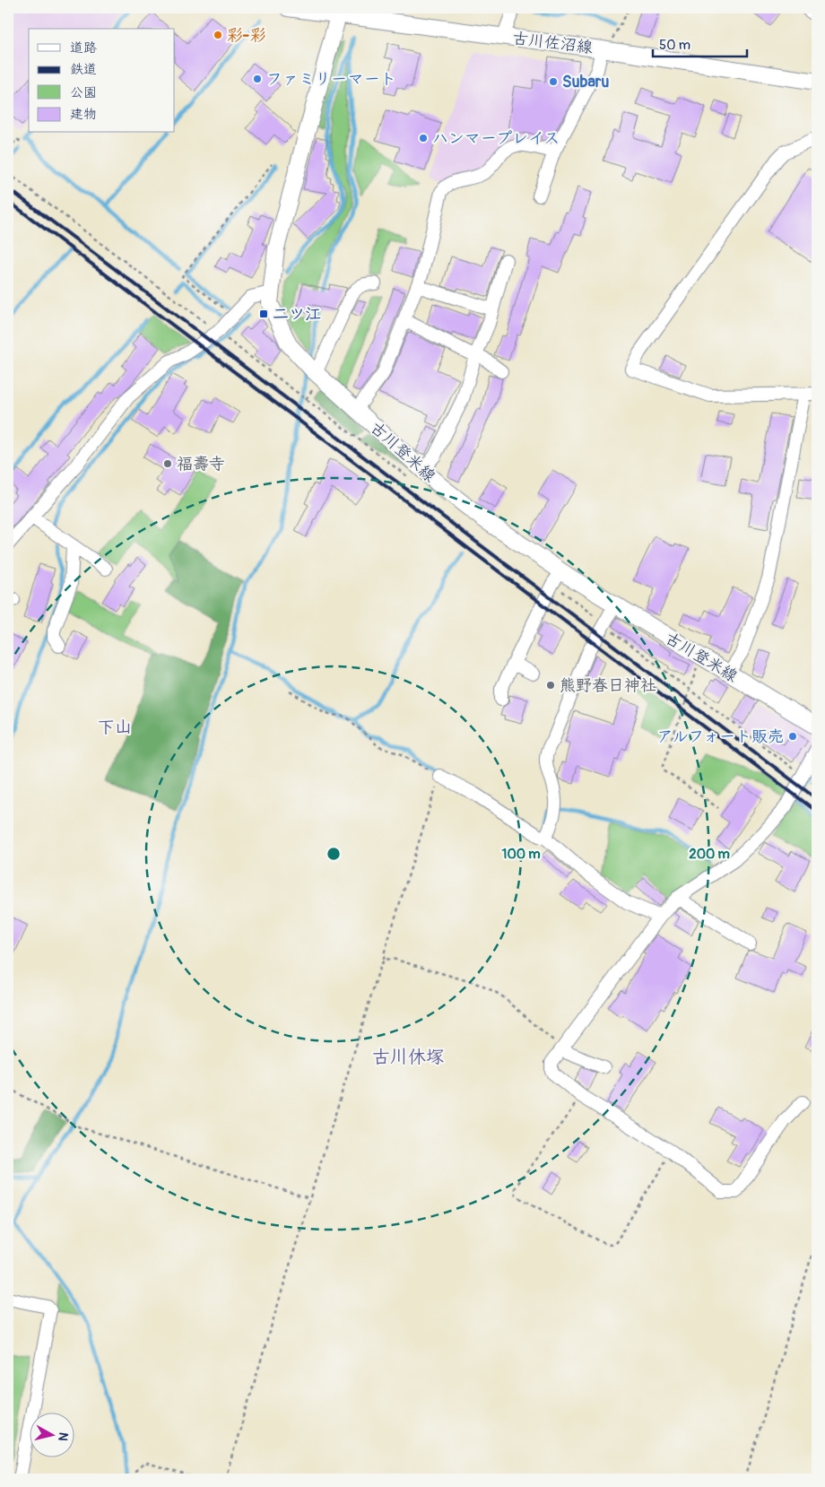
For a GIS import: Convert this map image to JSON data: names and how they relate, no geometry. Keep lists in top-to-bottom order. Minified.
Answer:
{"streets":{"main road":["古川佐沼線","古川登米線"]},"crossings":[["古川佐沼線","古川登米線"]],"districts":["下山","古川休塚"],"places":{"other":["彩‐彩","ファミリーマート","Subaru","ハンマープレイス","福壽寺","熊野春日神社","アルフォート販売"],"transit":["二ツ江"]},"legend":["道路","鉄道","公園","建物"],"scale_bar":"50 m","north":"right","rings":["100 m","200 m"]}
